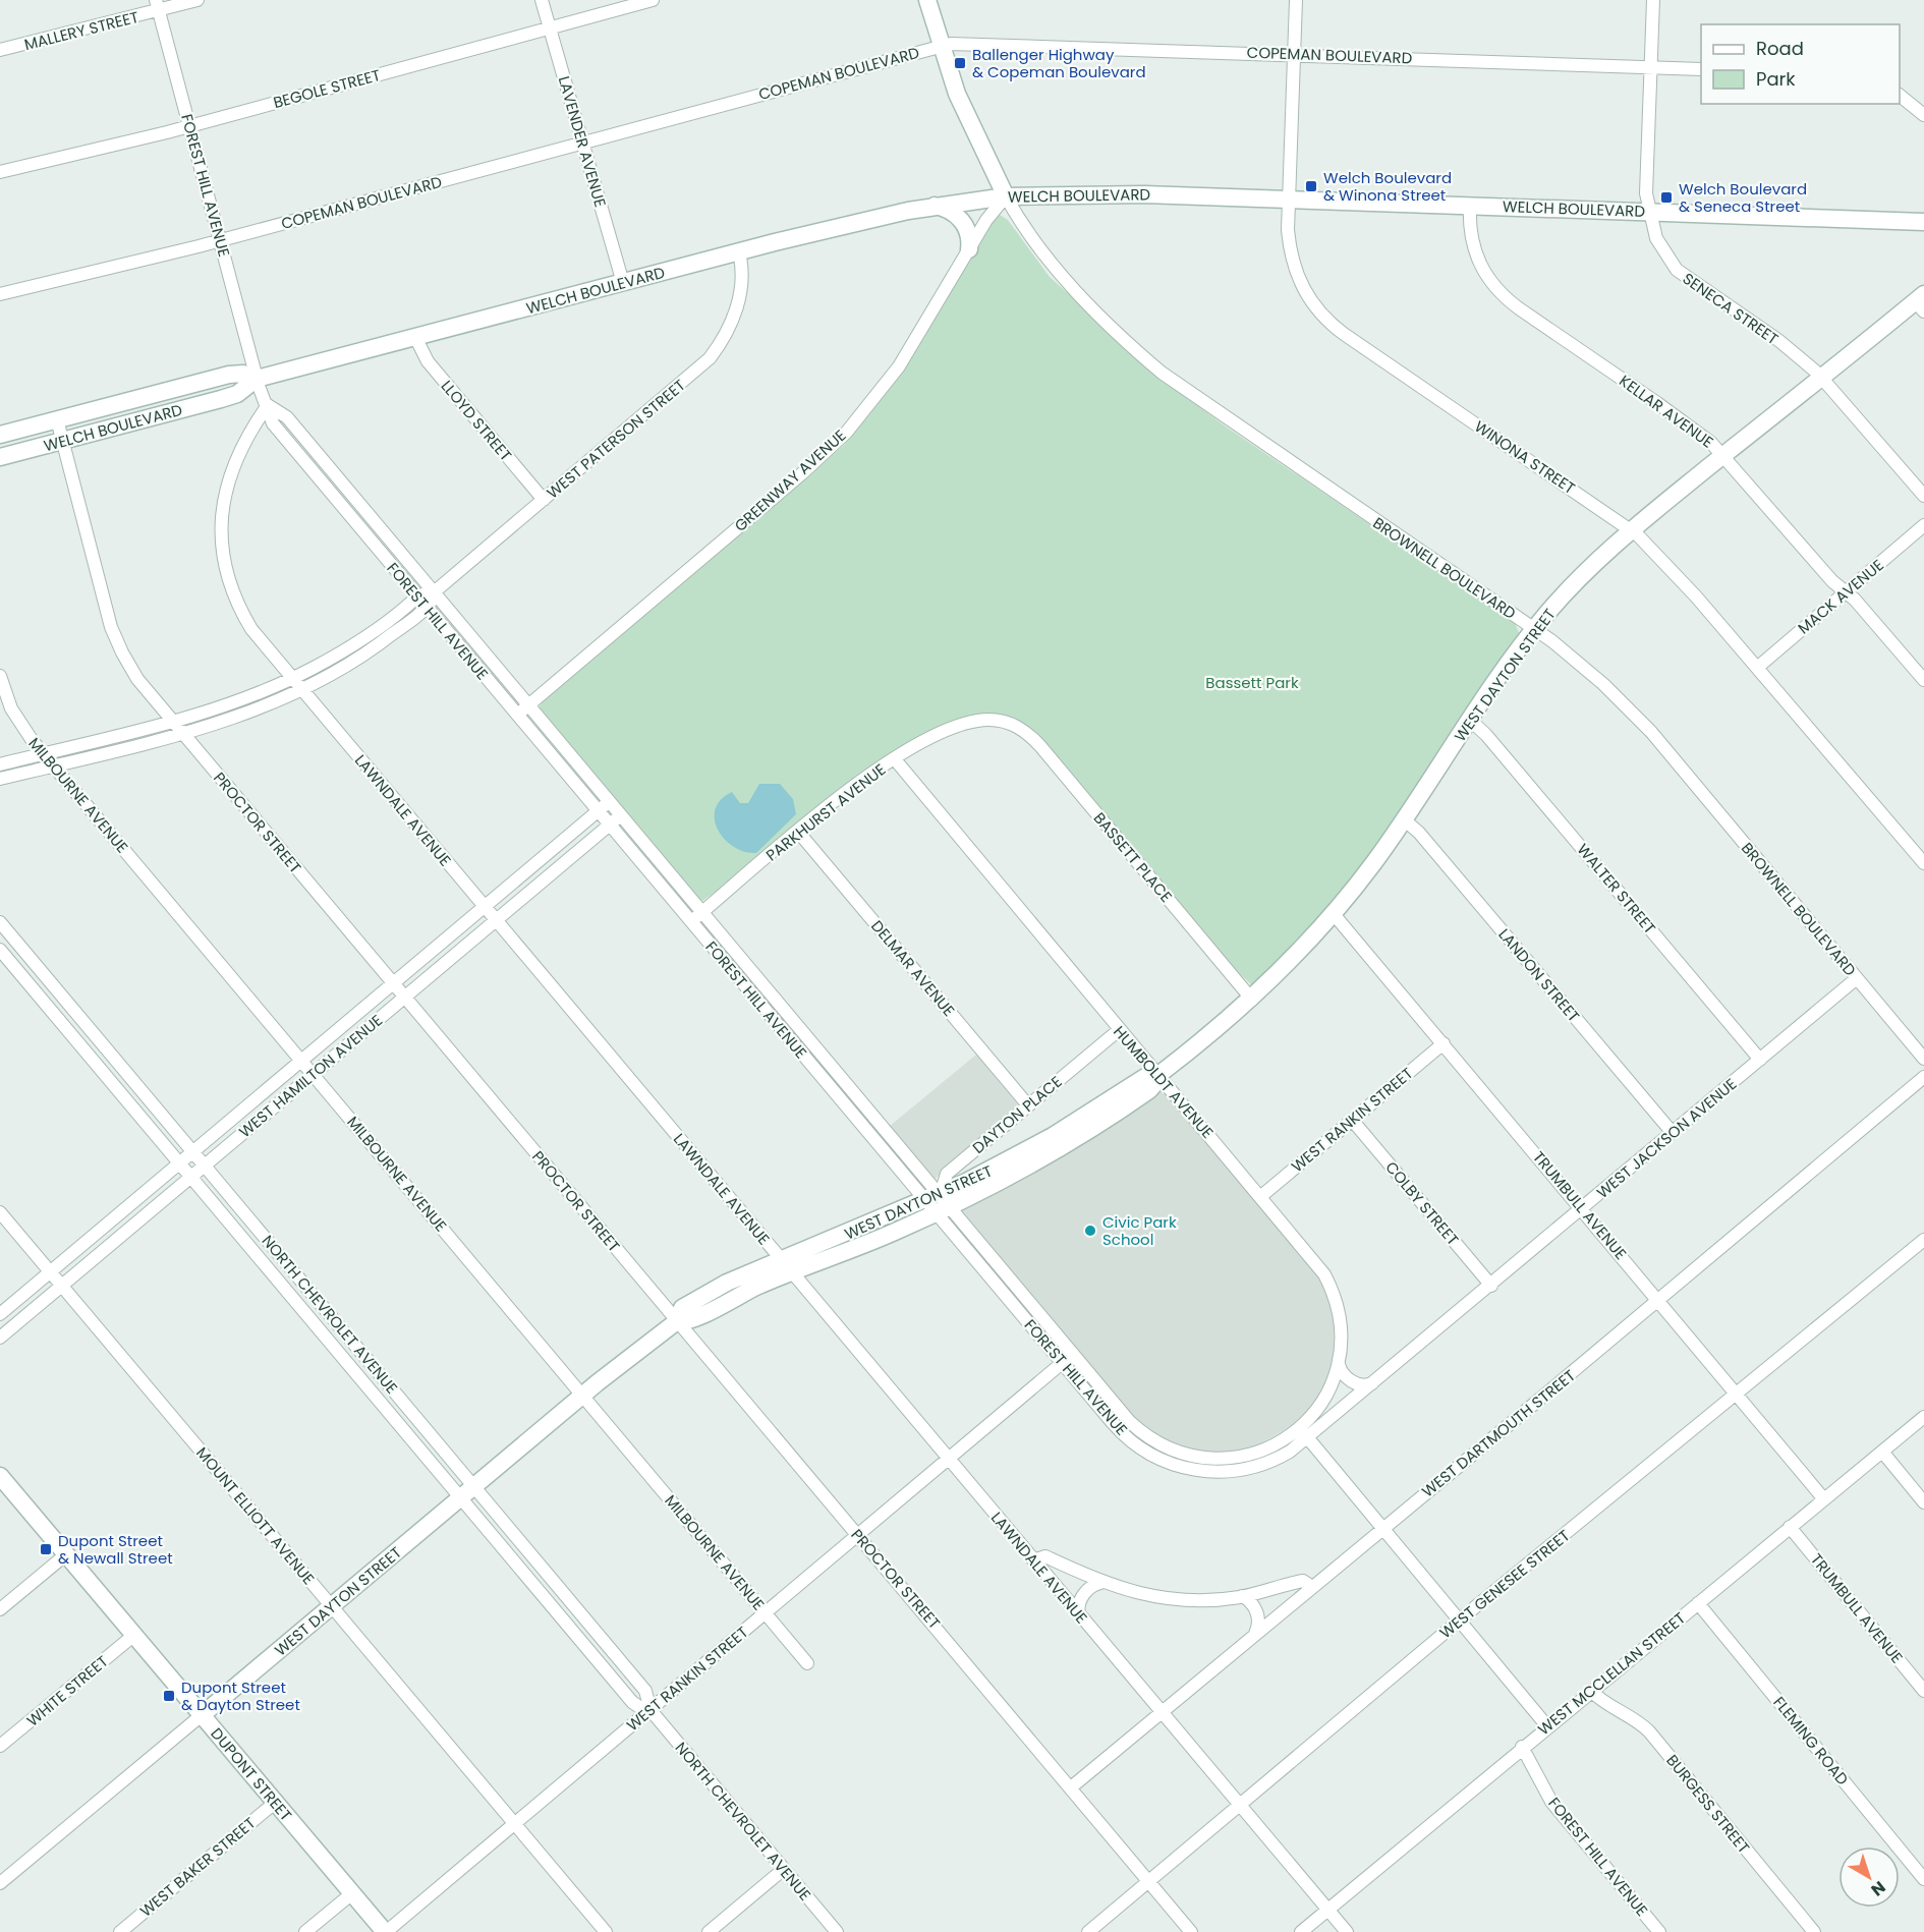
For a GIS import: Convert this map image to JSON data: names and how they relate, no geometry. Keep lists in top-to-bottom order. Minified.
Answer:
{"streets":{"street":["MALLERY STREET","COPEMAN BOULEVARD","BEGOLE STREET","LAVENDER AVENUE","FOREST HILL AVENUE","WELCH BOULEVARD","SENECA STREET","KELLAR AVENUE","LLOYD STREET","WEST PATERSON STREET","WINONA STREET","GREENWAY AVENUE","BROWNELL BOULEVARD","MACK AVENUE","WEST DAYTON STREET","MILBOURNE AVENUE","LAWNDALE AVENUE","PARKHURST AVENUE","PROCTOR STREET","BASSETT PLACE","WALTER STREET","DELMAR AVENUE","LANDON STREET","WEST HAMILTON AVENUE","HUMBOLDT AVENUE","DAYTON PLACE","WEST RANKIN STREET","WEST JACKSON AVENUE","COLBY STREET","TRUMBULL AVENUE","NORTH CHEVROLET AVENUE","WEST DARTMOUTH STREET","MOUNT ELLIOTT AVENUE","WEST GENESEE STREET","WEST MCCLELLAN STREET","WHITE STREET","FLEMING ROAD","DUPONT STREET","BURGESS STREET","WEST BAKER STREET"]},"crossings":[["MALLERY STREET","FOREST HILL AVENUE"],["COPEMAN BOULEVARD","LAVENDER AVENUE"],["COPEMAN BOULEVARD","FOREST HILL AVENUE"],["COPEMAN BOULEVARD","SENECA STREET"],["COPEMAN BOULEVARD","WINONA STREET"],["BEGOLE STREET","LAVENDER AVENUE"],["BEGOLE STREET","FOREST HILL AVENUE"],["LAVENDER AVENUE","WELCH BOULEVARD"],["FOREST HILL AVENUE","WELCH BOULEVARD"],["FOREST HILL AVENUE","WEST PATERSON STREET"],["FOREST HILL AVENUE","GREENWAY AVENUE"],["FOREST HILL AVENUE","WEST DAYTON STREET"],["FOREST HILL AVENUE","LAWNDALE AVENUE"],["FOREST HILL AVENUE","PARKHURST AVENUE"],["FOREST HILL AVENUE","WEST HAMILTON AVENUE"],["FOREST HILL AVENUE","HUMBOLDT AVENUE"],["FOREST HILL AVENUE","DAYTON PLACE"],["FOREST HILL AVENUE","WEST RANKIN STREET"],["FOREST HILL AVENUE","WEST JACKSON AVENUE"],["FOREST HILL AVENUE","WEST MCCLELLAN STREET"],["WELCH BOULEVARD","SENECA STREET"],["WELCH BOULEVARD","KELLAR AVENUE"],["WELCH BOULEVARD","LLOYD STREET"],["WELCH BOULEVARD","WEST PATERSON STREET"],["WELCH BOULEVARD","WINONA STREET"],["WELCH BOULEVARD","GREENWAY AVENUE"],["WELCH BOULEVARD","BROWNELL BOULEVARD"],["WELCH BOULEVARD","PROCTOR STREET"],["SENECA STREET","WEST DAYTON STREET"],["KELLAR AVENUE","MACK AVENUE"],["KELLAR AVENUE","WEST DAYTON STREET"],["LLOYD STREET","WEST PATERSON STREET"],["WEST PATERSON STREET","MILBOURNE AVENUE"],["WEST PATERSON STREET","LAWNDALE AVENUE"],["WEST PATERSON STREET","PROCTOR STREET"],["WINONA STREET","MACK AVENUE"],["WINONA STREET","WEST DAYTON STREET"],["GREENWAY AVENUE","BROWNELL BOULEVARD"],["BROWNELL BOULEVARD","WEST DAYTON STREET"],["BROWNELL BOULEVARD","WEST JACKSON AVENUE"],["WEST DAYTON STREET","MILBOURNE AVENUE"],["WEST DAYTON STREET","LAWNDALE AVENUE"],["WEST DAYTON STREET","PROCTOR STREET"],["WEST DAYTON STREET","BASSETT PLACE"],["WEST DAYTON STREET","WALTER STREET"],["WEST DAYTON STREET","LANDON STREET"],["WEST DAYTON STREET","HUMBOLDT AVENUE"],["WEST DAYTON STREET","DAYTON PLACE"],["WEST DAYTON STREET","TRUMBULL AVENUE"],["WEST DAYTON STREET","NORTH CHEVROLET AVENUE"],["WEST DAYTON STREET","MOUNT ELLIOTT AVENUE"],["WEST DAYTON STREET","DUPONT STREET"],["MILBOURNE AVENUE","WEST HAMILTON AVENUE"],["MILBOURNE AVENUE","WEST RANKIN STREET"],["LAWNDALE AVENUE","WEST HAMILTON AVENUE"],["LAWNDALE AVENUE","WEST RANKIN STREET"],["LAWNDALE AVENUE","WEST DARTMOUTH STREET"],["LAWNDALE AVENUE","WEST GENESEE STREET"],["LAWNDALE AVENUE","WEST MCCLELLAN STREET"],["PARKHURST AVENUE","BASSETT PLACE"],["PARKHURST AVENUE","DELMAR AVENUE"],["PARKHURST AVENUE","HUMBOLDT AVENUE"],["PROCTOR STREET","WEST HAMILTON AVENUE"],["PROCTOR STREET","WEST RANKIN STREET"],["PROCTOR STREET","WEST DARTMOUTH STREET"],["PROCTOR STREET","WEST GENESEE STREET"],["WALTER STREET","WEST JACKSON AVENUE"],["DELMAR AVENUE","DAYTON PLACE"],["LANDON STREET","WEST JACKSON AVENUE"],["WEST HAMILTON AVENUE","NORTH CHEVROLET AVENUE"],["WEST HAMILTON AVENUE","MOUNT ELLIOTT AVENUE"],["HUMBOLDT AVENUE","DAYTON PLACE"],["HUMBOLDT AVENUE","WEST RANKIN STREET"],["HUMBOLDT AVENUE","WEST JACKSON AVENUE"],["WEST RANKIN STREET","COLBY STREET"],["WEST RANKIN STREET","TRUMBULL AVENUE"],["WEST RANKIN STREET","NORTH CHEVROLET AVENUE"],["WEST RANKIN STREET","MOUNT ELLIOTT AVENUE"],["WEST RANKIN STREET","DUPONT STREET"],["WEST JACKSON AVENUE","COLBY STREET"],["WEST JACKSON AVENUE","TRUMBULL AVENUE"],["TRUMBULL AVENUE","WEST DARTMOUTH STREET"],["TRUMBULL AVENUE","WEST GENESEE STREET"],["TRUMBULL AVENUE","WEST MCCLELLAN STREET"],["WEST MCCLELLAN STREET","FLEMING ROAD"],["WEST MCCLELLAN STREET","BURGESS STREET"],["WHITE STREET","DUPONT STREET"],["DUPONT STREET","WEST BAKER STREET"]],"parks":["Bassett Park"],"places":{"transit":["Ballenger Highway & Copeman Boulevard","Welch Boulevard & Winona Street","Welch Boulevard & Seneca Street","Dupont Street & Newall Street","Dupont Street & Dayton Street"],"other":["Civic Park School"]},"legend":["Road","Park"],"north":"bottom right"}
